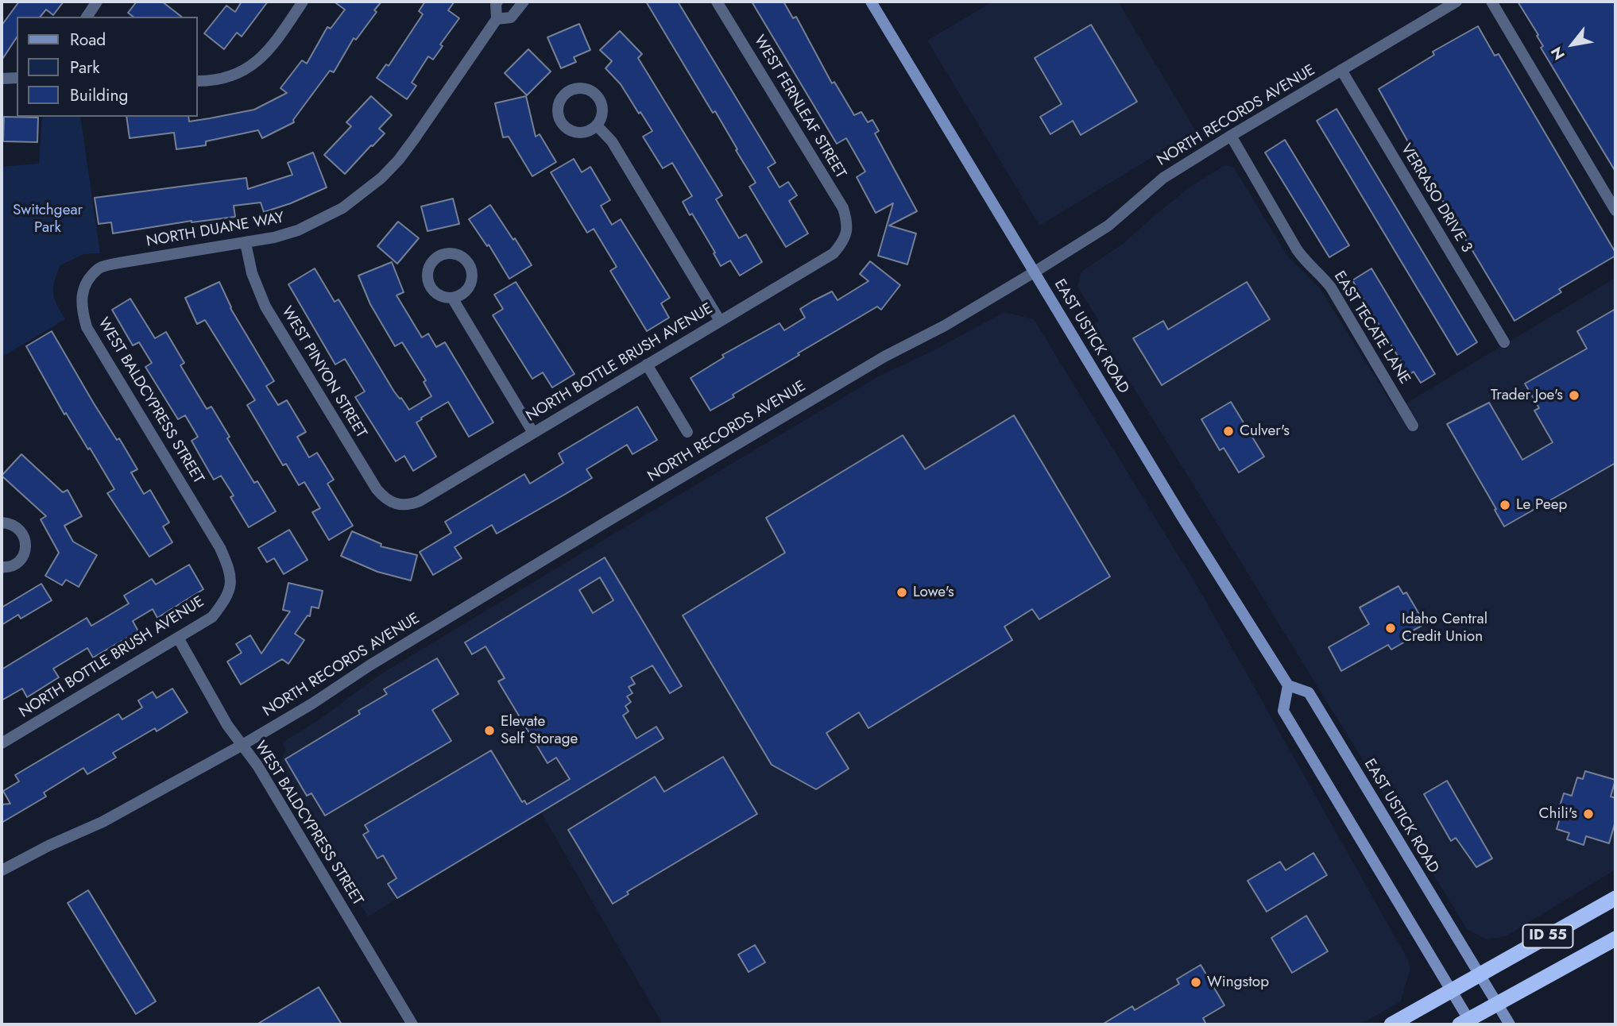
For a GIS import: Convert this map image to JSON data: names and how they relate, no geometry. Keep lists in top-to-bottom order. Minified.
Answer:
{"streets":{"highway":["ID 55"],"main road":["EAST USTICK ROAD"],"street":["WEST FERNLEAF STREET","NORTH RECORDS AVENUE","VERRASO DRIVE 3","NORTH DUANE WAY","EAST TECATE LANE","NORTH BOTTLE BRUSH AVENUE","WEST PINYON STREET","WEST BALDCYPRESS STREET"]},"crossings":[["WEST FERNLEAF STREET","NORTH BOTTLE BRUSH AVENUE"],["NORTH RECORDS AVENUE","VERRASO DRIVE 3"],["NORTH RECORDS AVENUE","EAST TECATE LANE"],["NORTH RECORDS AVENUE","EAST USTICK ROAD"],["NORTH RECORDS AVENUE","WEST BALDCYPRESS STREET"],["NORTH DUANE WAY","WEST PINYON STREET"],["NORTH DUANE WAY","WEST BALDCYPRESS STREET"],["EAST USTICK ROAD","ID 55"],["NORTH BOTTLE BRUSH AVENUE","WEST PINYON STREET"],["NORTH BOTTLE BRUSH AVENUE","WEST BALDCYPRESS STREET"]],"parks":["Switchgear Park"],"places":["Trader Joe's","Culver's","Le Peep","Lowe's","Idaho Central Credit Union","Elevate Self Storage","Chili's","Wingstop"],"legend":["Road","Park","Building"],"north":"bottom left"}
